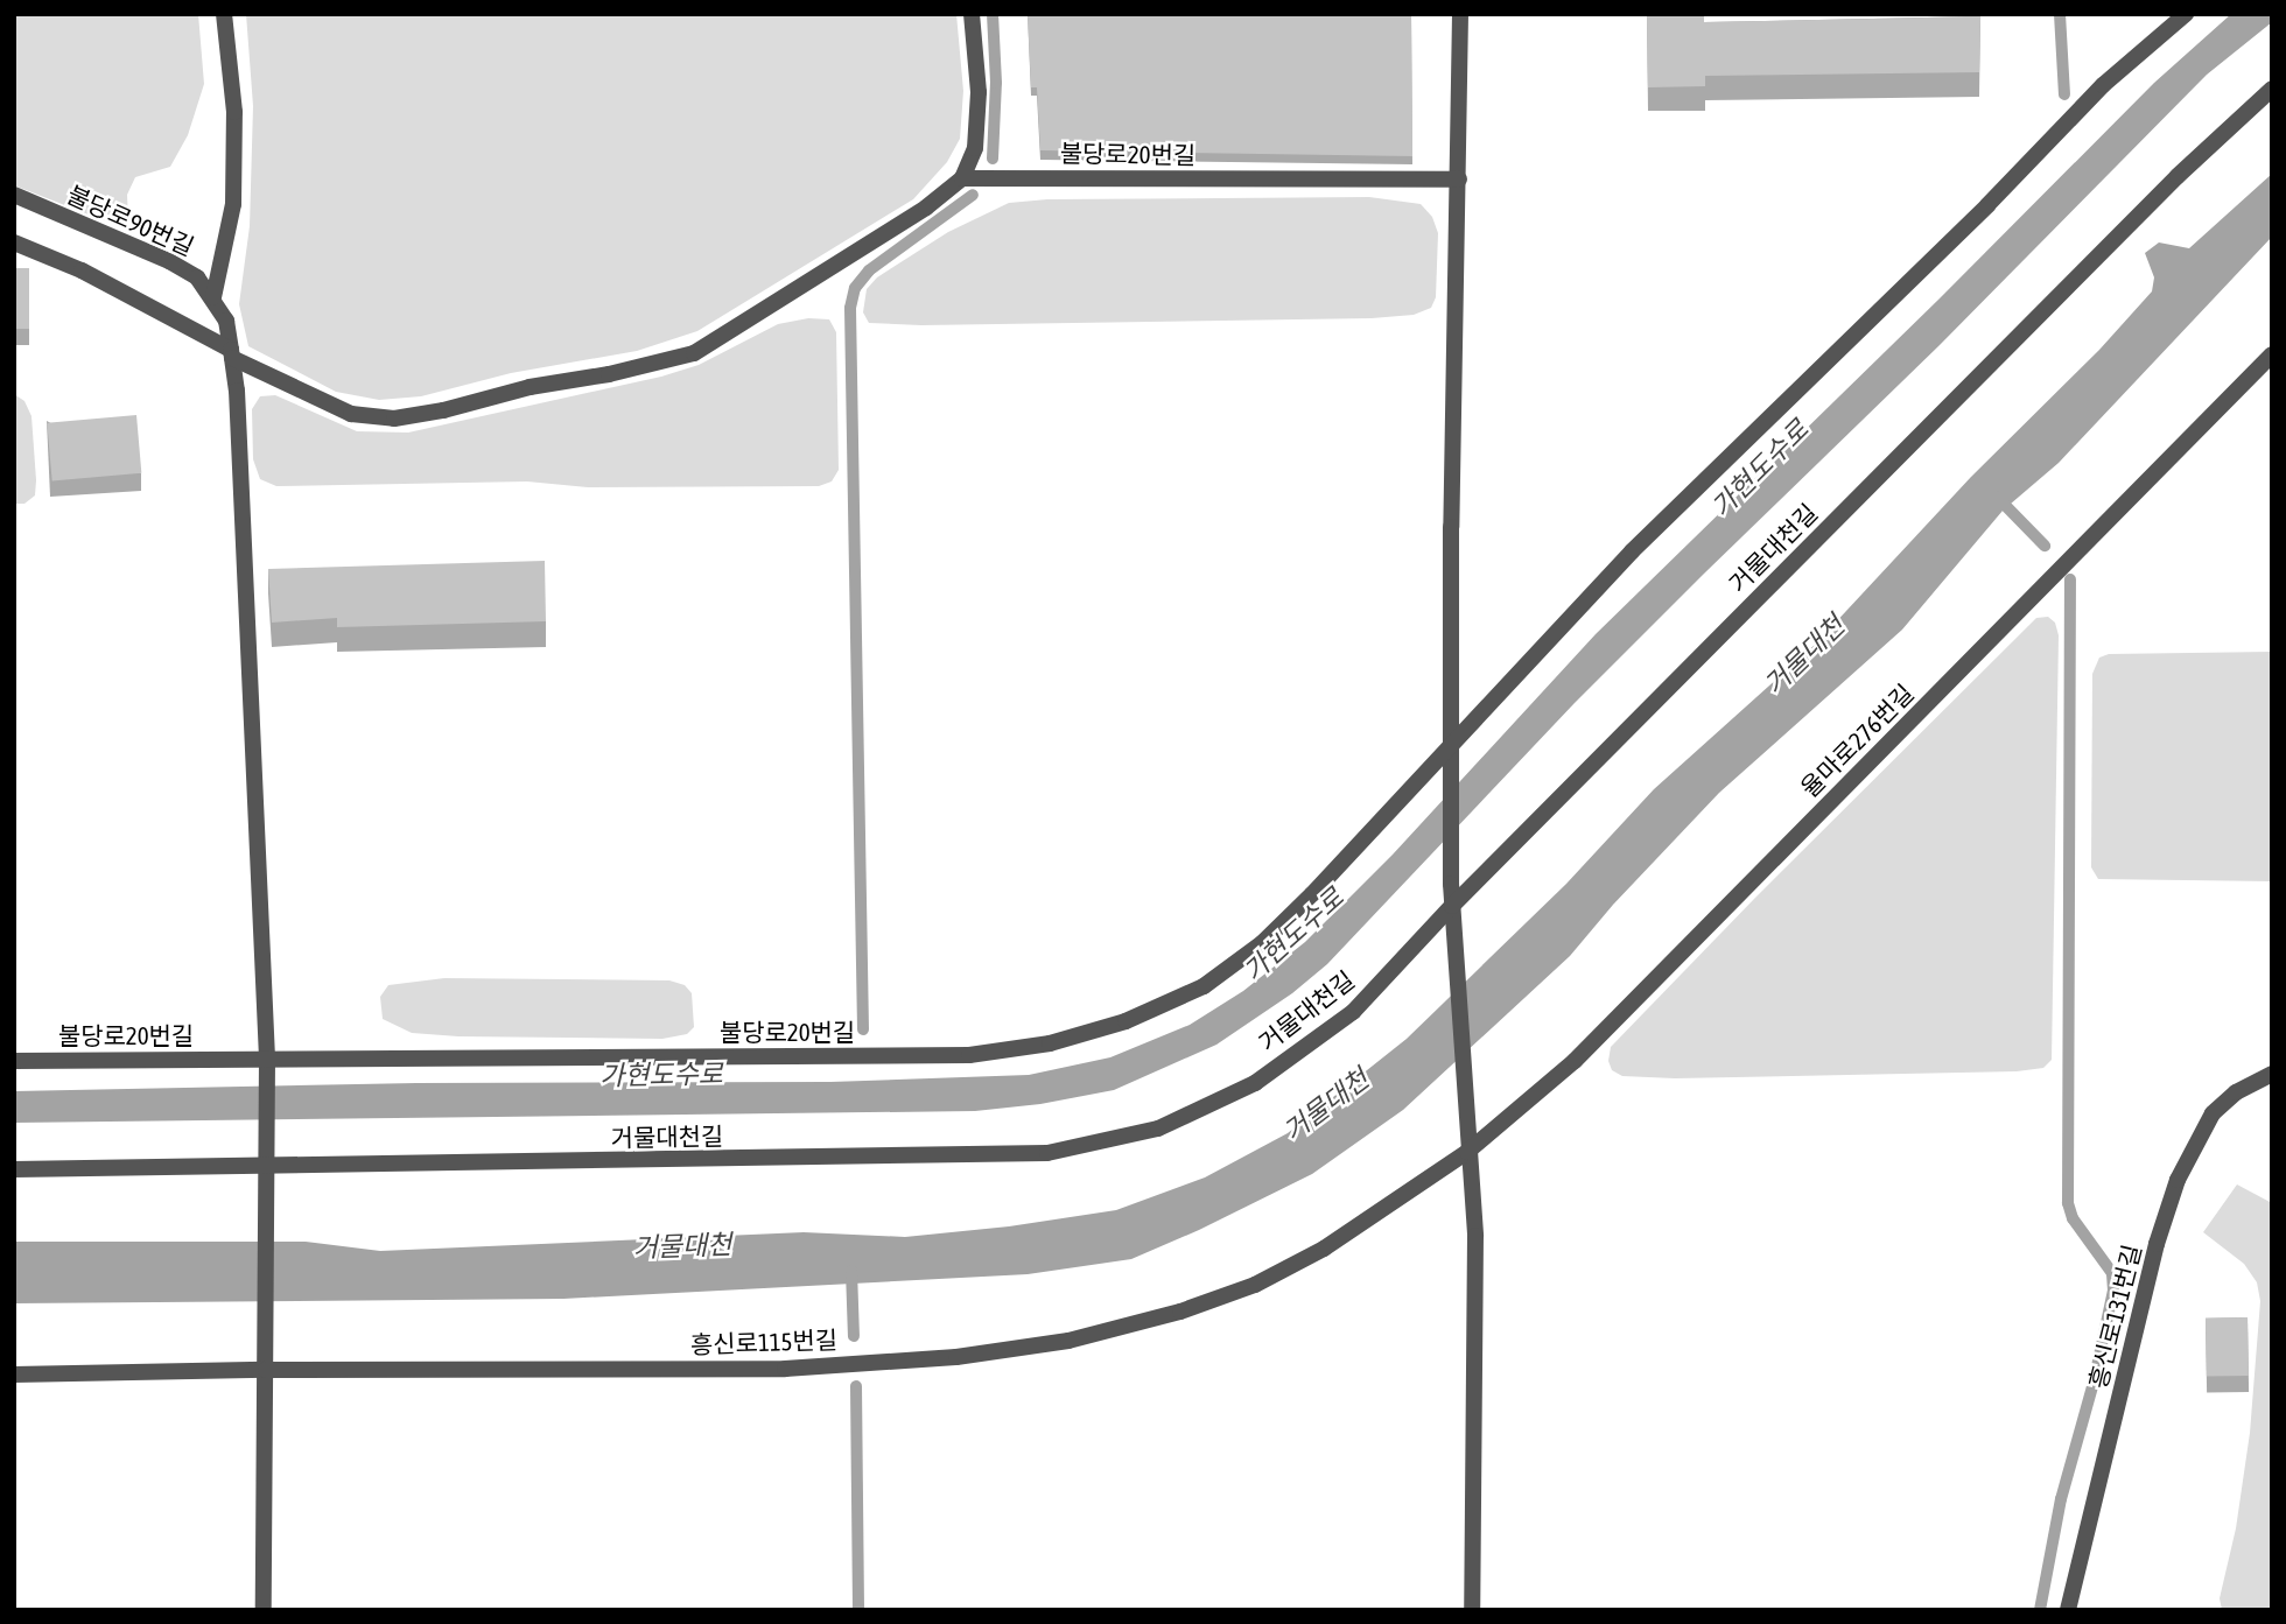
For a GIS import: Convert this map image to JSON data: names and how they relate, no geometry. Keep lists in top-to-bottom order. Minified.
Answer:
{"streets":{"street":["불당로20번길","불당로90번길","거물대천길","율마로276번길","흥신로131번길","흥신로115번길"]},"crossings":[["불당로20번길","불당로90번길"],["불당로90번길","거물대천길"],["불당로90번길","흥신로115번길"],["율마로276번길","흥신로115번길"]],"water":["가현도수로","거물대천"]}
